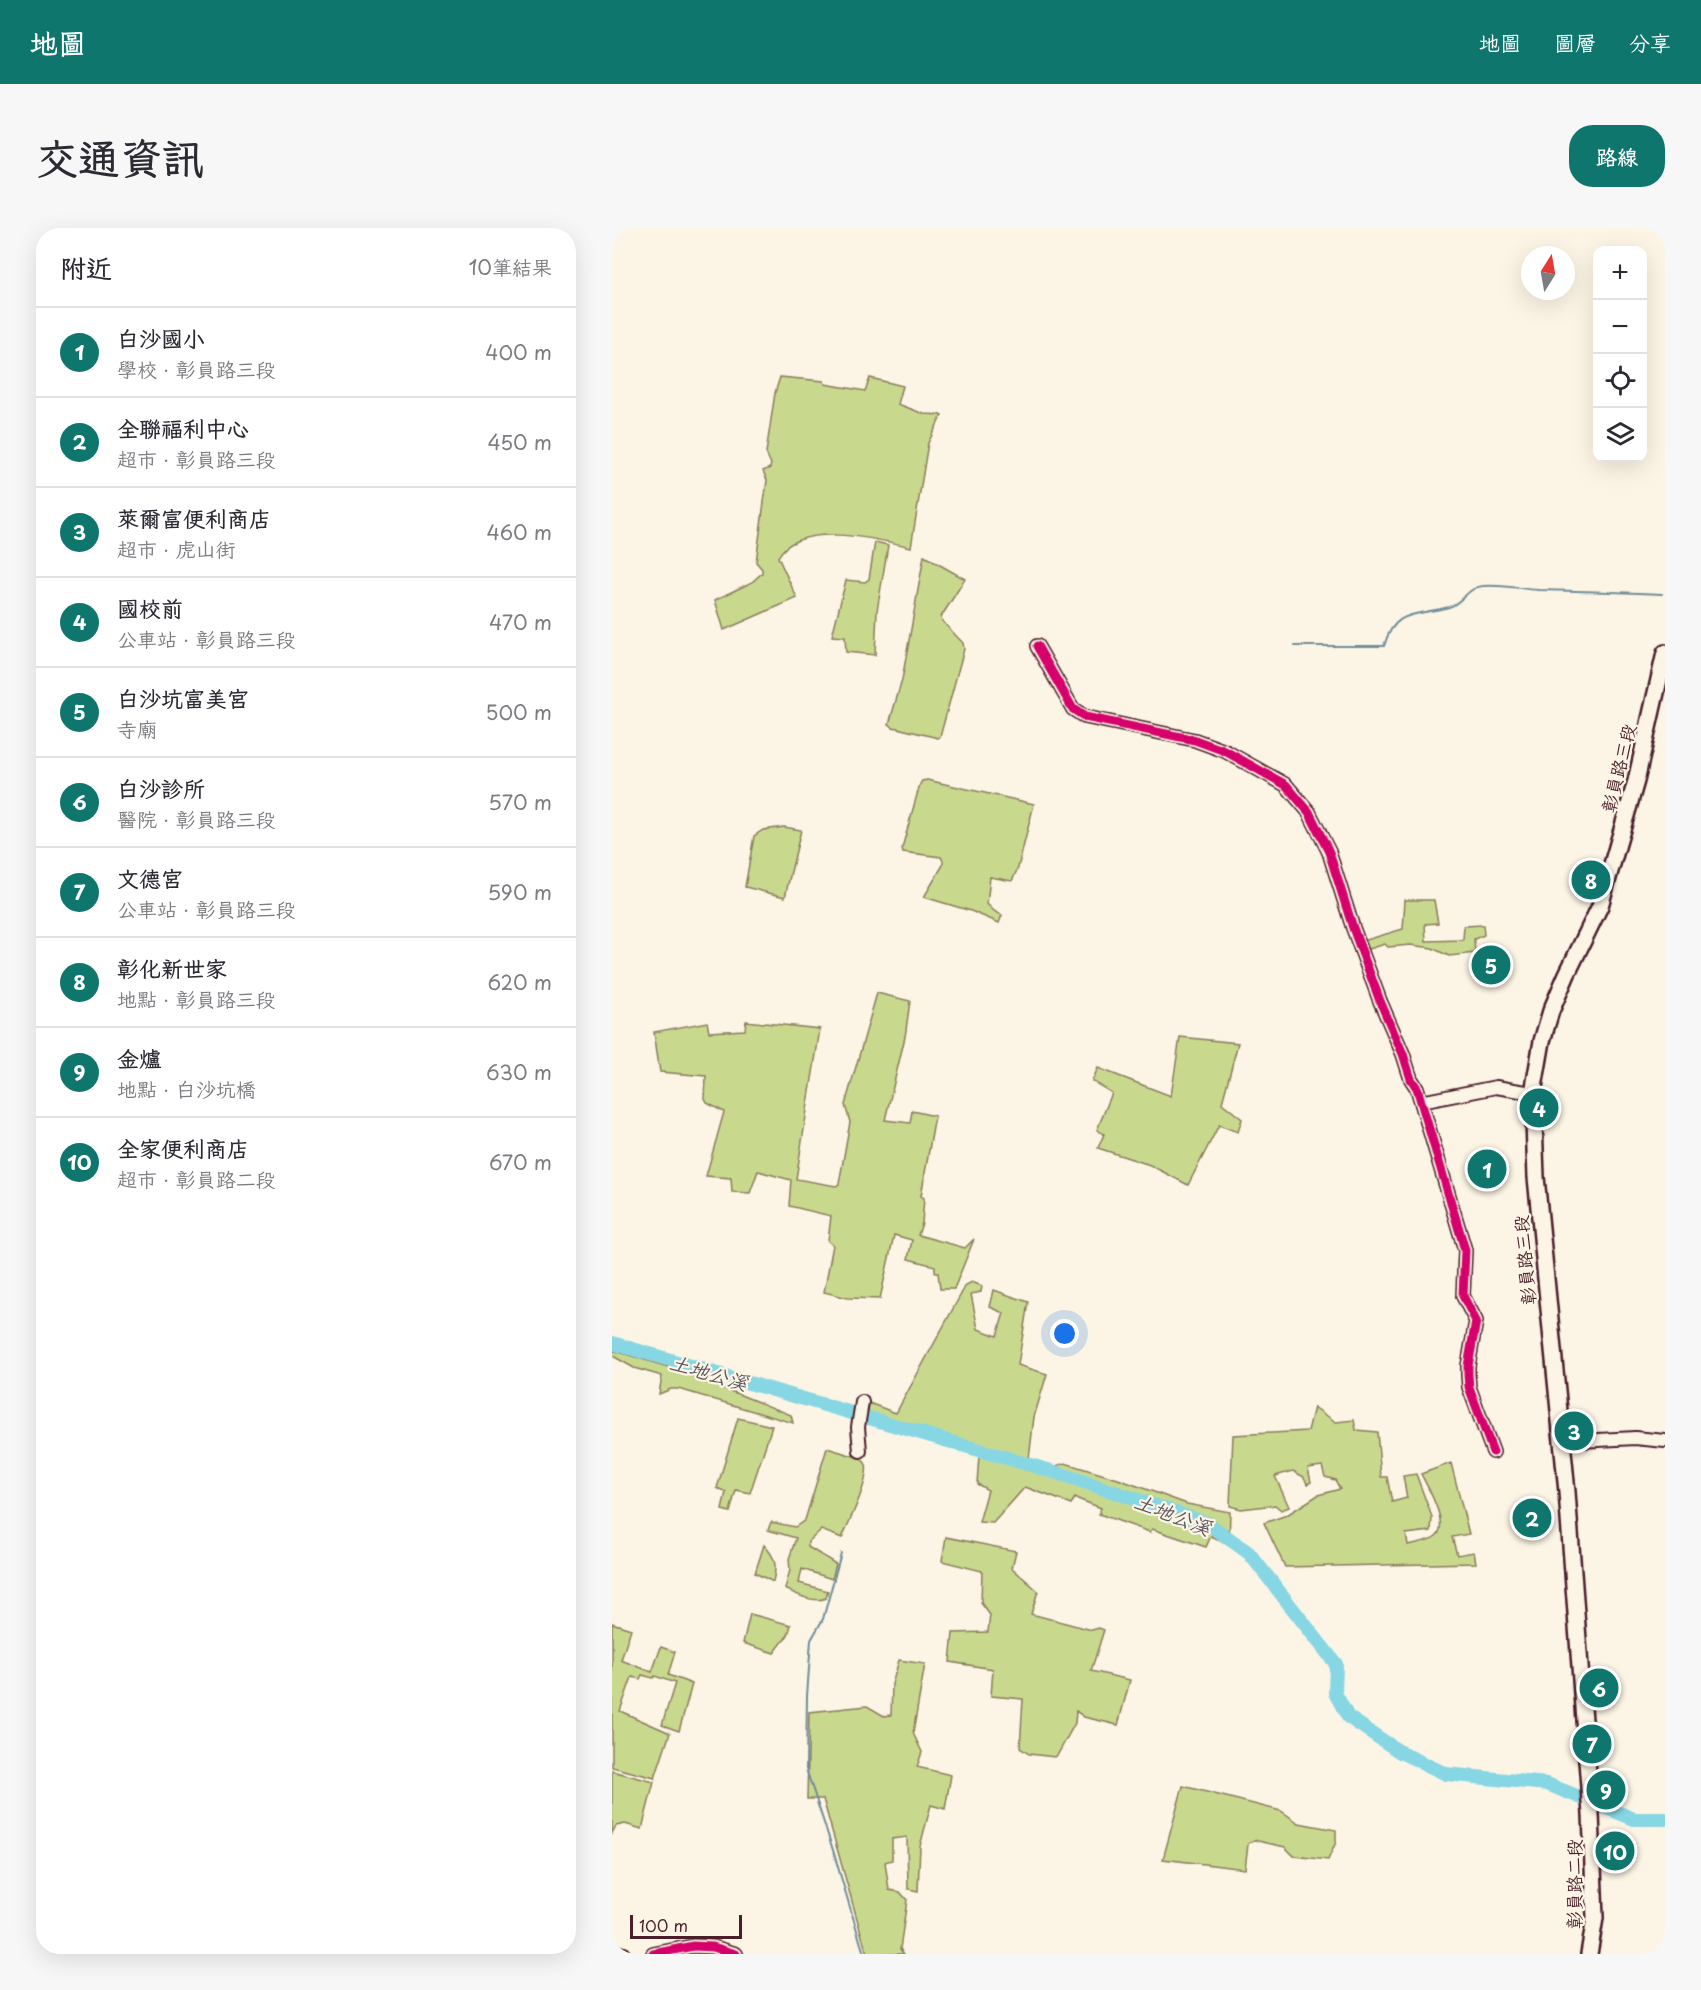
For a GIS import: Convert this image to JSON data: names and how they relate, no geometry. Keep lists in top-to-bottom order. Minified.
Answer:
{"streets":{"main road":["彰員路三段","彰員路二段"]},"crossings":[["彰員路三段","彰員路二段"]],"water":["土地公溪"],"scale_bar":"100 m","north":"top","page":{"header":"地圖","nav":["地圖","圖層","分享"],"title":"交通資訊","buttons":"路線","heading":["附近","10筆結果"],"map_buttons":["+","−"],"list":[{"mark":"1","name":"白沙國小","note":"學校 · 彰員路三段","value":"400 m"},{"mark":"2","name":"全聯福利中心","note":"超市 · 彰員路三段","value":"450 m"},{"mark":"3","name":"萊爾富便利商店","note":"超市 · 虎山街","value":"460 m"},{"mark":"4","name":"國校前","note":"公車站 · 彰員路三段","value":"470 m"},{"mark":"5","name":"白沙坑富美宮","note":"寺廟","value":"500 m"},{"mark":"6","name":"白沙診所","note":"醫院 · 彰員路三段","value":"570 m"},{"mark":"7","name":"文德宮","note":"公車站 · 彰員路三段","value":"590 m"},{"mark":"8","name":"彰化新世家","note":"地點 · 彰員路三段","value":"620 m"},{"mark":"9","name":"金爐","note":"地點 · 白沙坑橋","value":"630 m"},{"mark":"10","name":"全家便利商店","note":"超市 · 彰員路二段","value":"670 m"}],"pins":["8","5","4","1","3","2","6","7","9","10"],"scale":"100 m"}}
